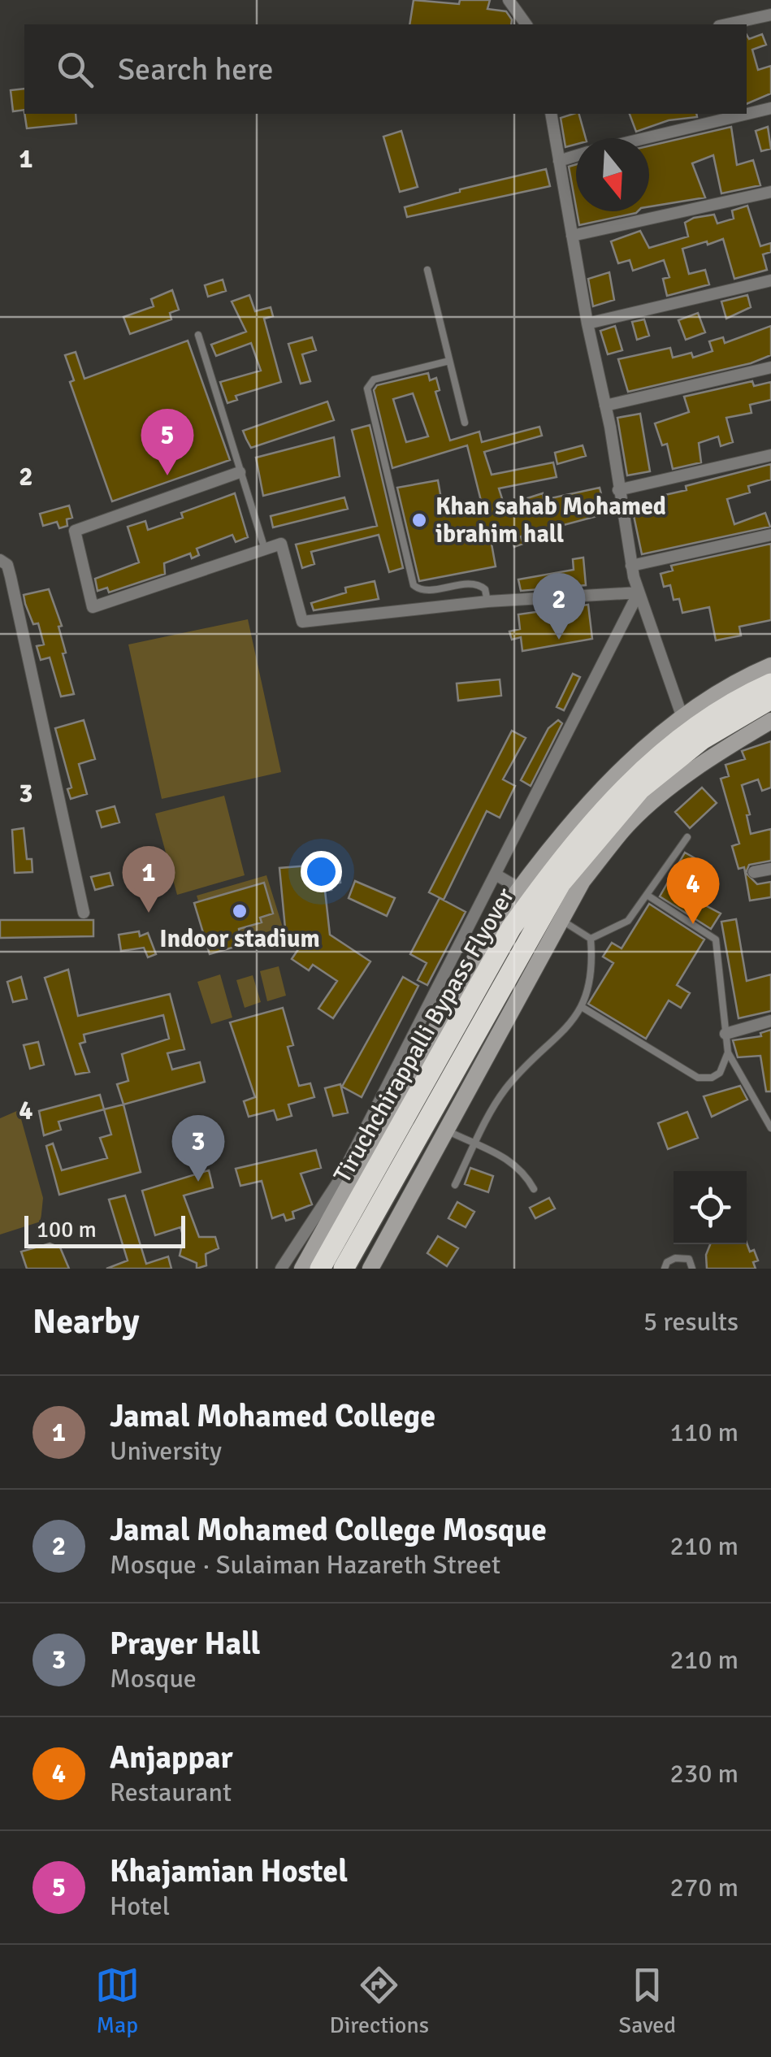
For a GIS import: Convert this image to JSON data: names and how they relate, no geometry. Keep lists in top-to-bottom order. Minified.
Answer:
{"streets":{"highway":["Tiruchchirappalli Bypass Flyover"]},"places":["Khan sahab Mohamed ibrahim hall","Indoor stadium"],"scale_bar":"100 m","north":"bottom","page":{"search":"Search here","pins":["5","2","1","4","3"],"scale":"100 m","heading":["Nearby","5 results"],"list":[{"mark":"1","name":"Jamal Mohamed College","note":"University","value":"110 m"},{"mark":"2","name":"Jamal Mohamed College Mosque","note":"Mosque · Sulaiman Hazareth Street","value":"210 m"},{"mark":"3","name":"Prayer Hall","note":"Mosque","value":"210 m"},{"mark":"4","name":"Anjappar","note":"Restaurant","value":"230 m"},{"mark":"5","name":"Khajamian Hostel","note":"Hotel","value":"270 m"}],"nav":["Map","Directions","Saved"]},"grid":{"rows":["1","2","3","4"]}}
